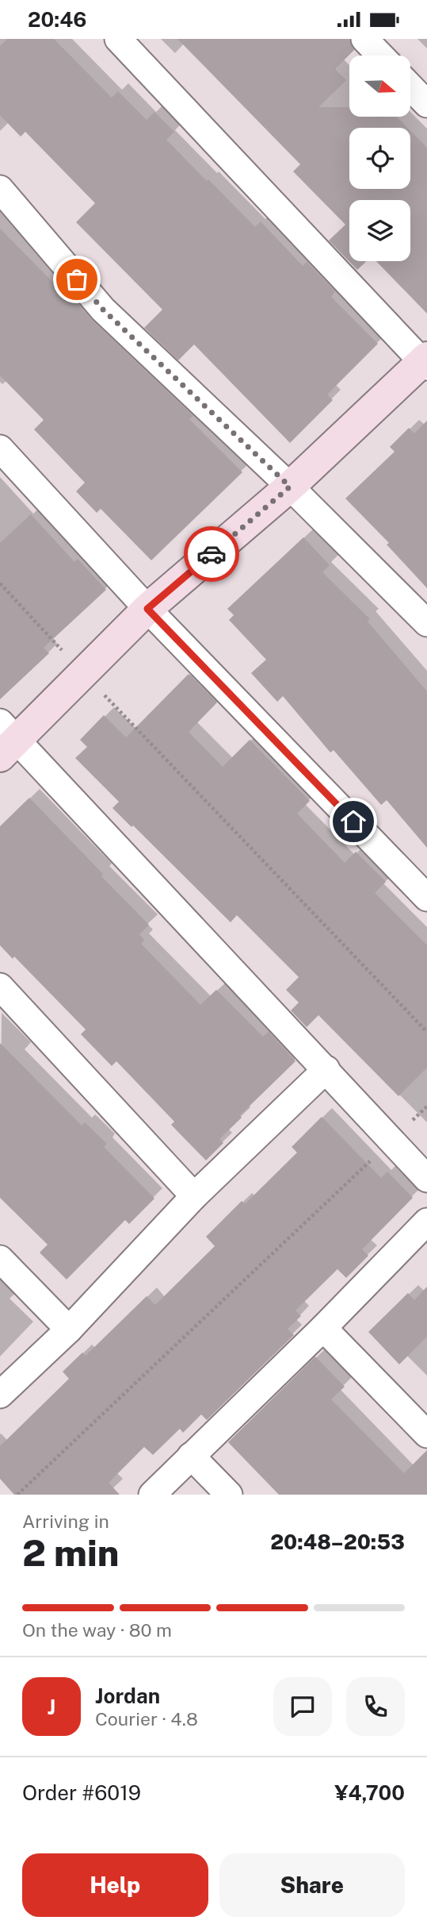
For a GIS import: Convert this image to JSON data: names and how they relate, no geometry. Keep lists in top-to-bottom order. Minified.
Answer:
{"north":"right","page":{"status":"20:46","heading":["2 min","Arriving in","20:48–20:53"],"panel":["Jordan","Courier · 4.8","Order #6019","¥4,700"],"bar":"On the way · 80 m","round":"J","buttons":["Help","Share"]}}
